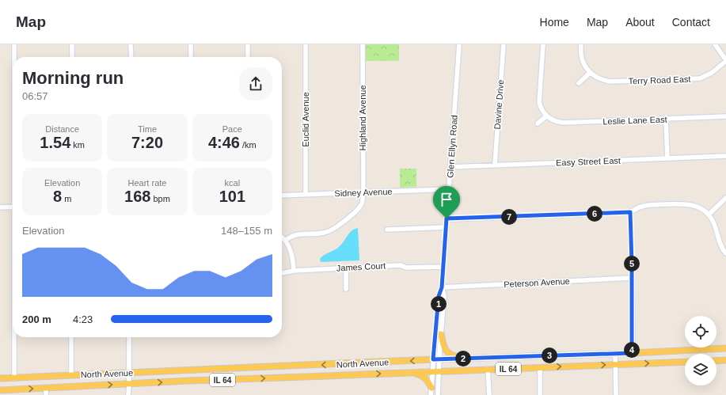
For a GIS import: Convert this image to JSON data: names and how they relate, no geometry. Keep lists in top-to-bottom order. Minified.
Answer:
{"streets":{"main road":["North Avenue","IL 64"],"street":["Terry Road East","Davine Drive","Highland Avenue","Euclid Avenue","Leslie Lane East","Glen Ellyn Road","Easy Street East","Sidney Avenue","James Court","Peterson Avenue"]},"crossings":[["Davine Drive","Easy Street East"],["Highland Avenue","Sidney Avenue"],["Euclid Avenue","Sidney Avenue"],["Glen Ellyn Road","Easy Street East"],["Glen Ellyn Road","Sidney Avenue"],["Glen Ellyn Road","James Court"],["Glen Ellyn Road","Peterson Avenue"],["Glen Ellyn Road","North Avenue"]],"page":{"header":"Map","nav":["Home","Map","About","Contact"],"heading":["Morning run","06:57"],"stats":[["Distance","1.54 km"],["Time","7:20"],["Pace","4:46 /km"],["Elevation","8 m"],["Heart rate","168 bpm"],["kcal","101"]],"pins":["6","7","5","1","4","3","2"],"chart":["Elevation","148–155 m"],"list":[{"name":"200 m","note":"4:23"}]}}
